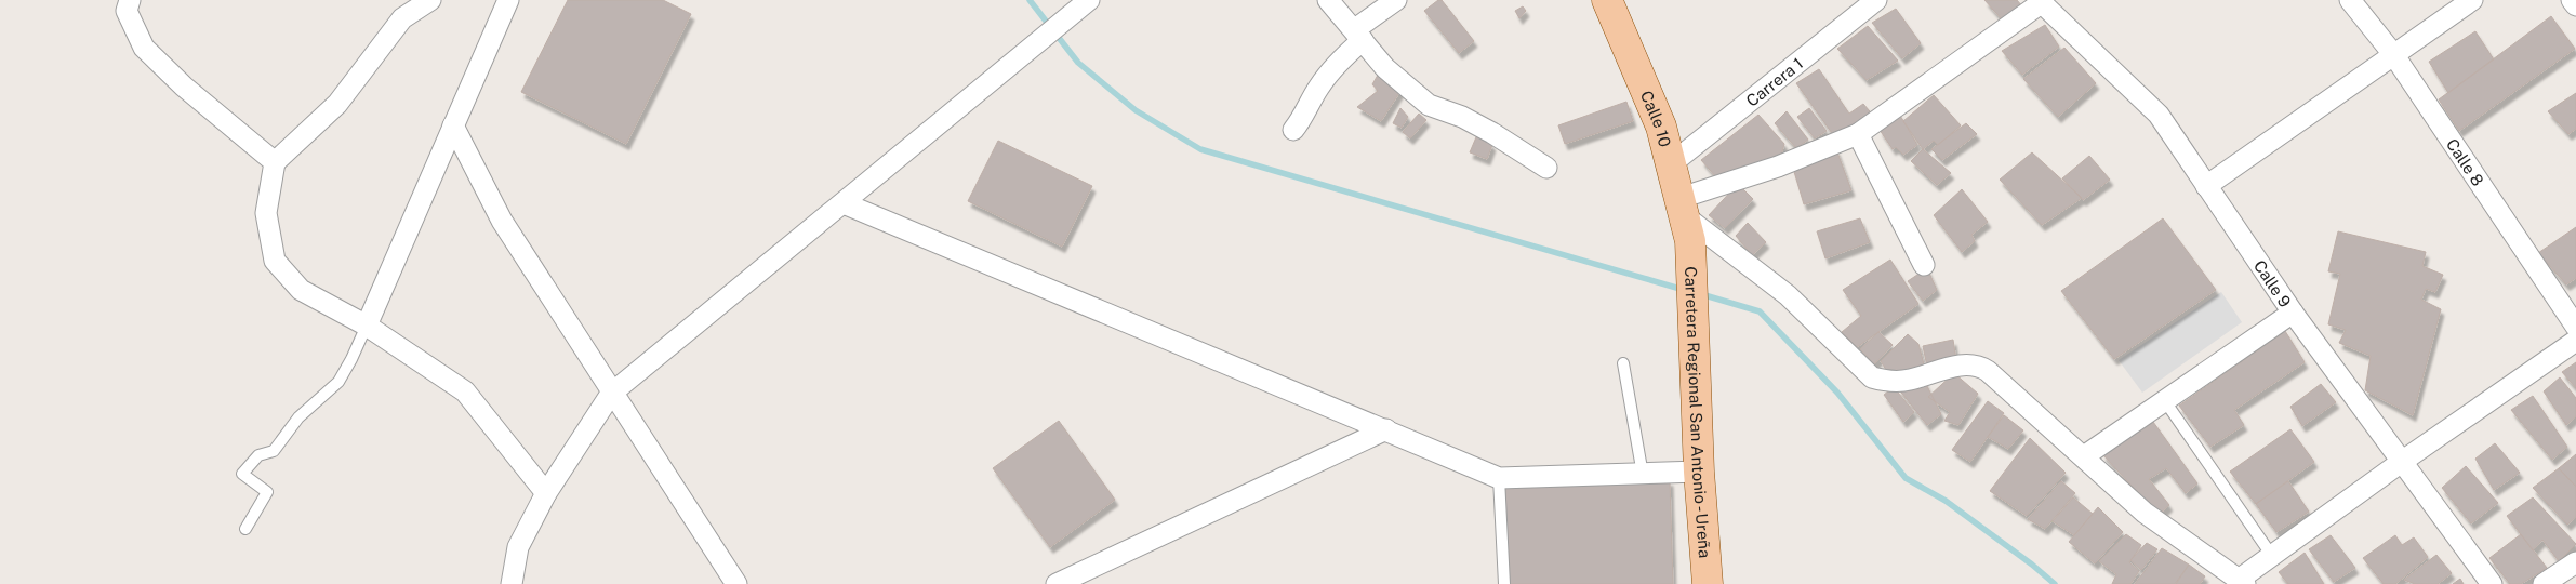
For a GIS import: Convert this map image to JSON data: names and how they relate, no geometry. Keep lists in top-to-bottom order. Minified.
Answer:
{"streets":{"main road":["Calle 10","Carretera Regional San Antonio - Ureña"],"street":["Carrera 1","Calle 8","Calle 9"]},"crossings":[["Carrera 1","Calle 10"],["Calle 10","Carretera Regional San Antonio - Ureña"]]}
